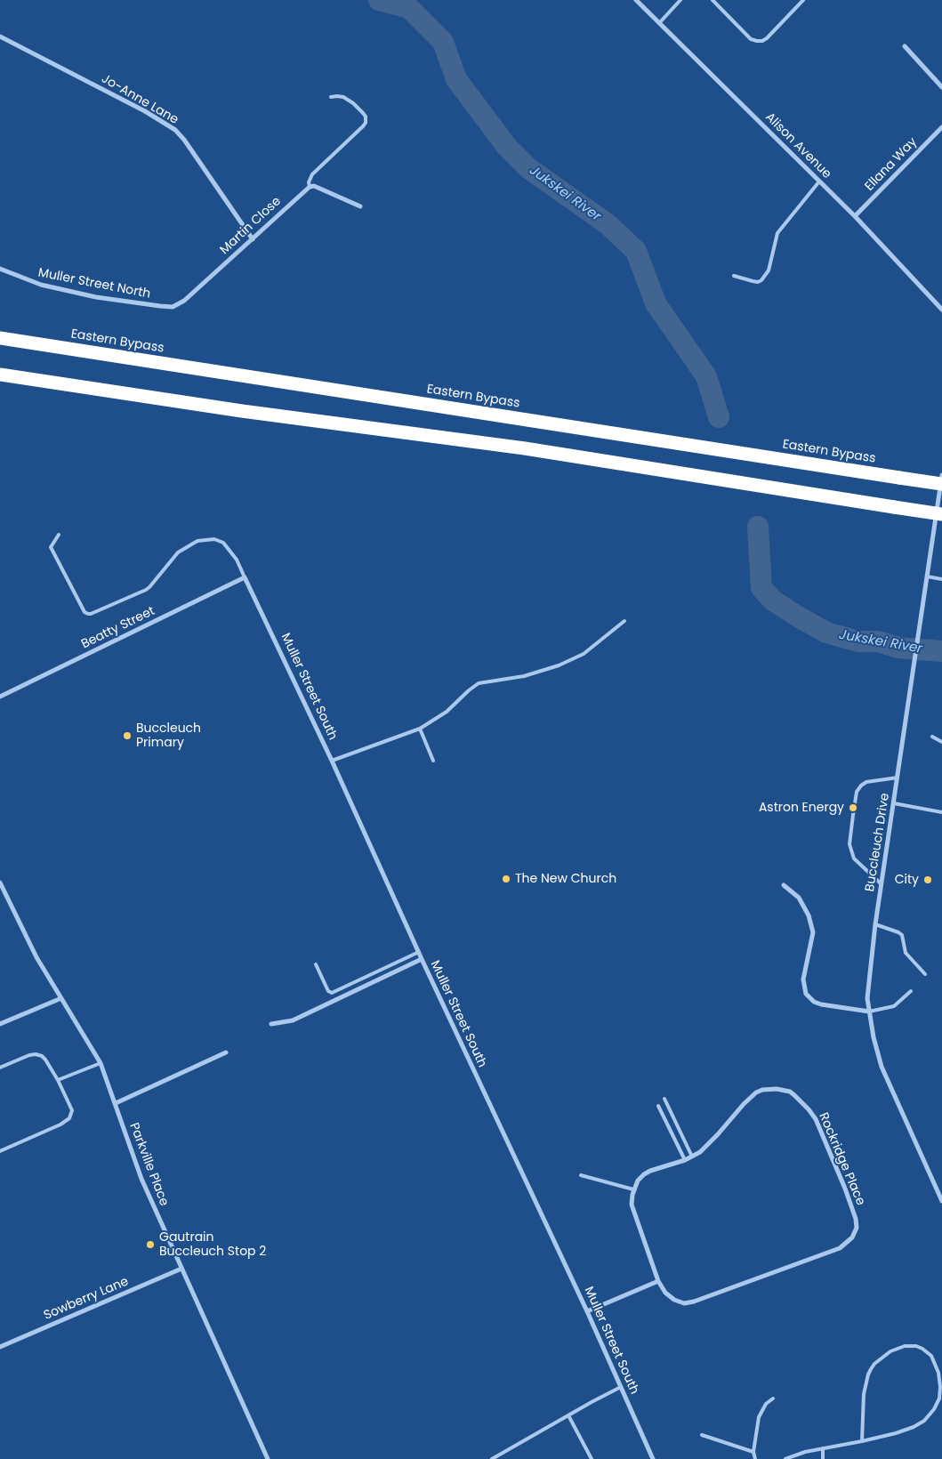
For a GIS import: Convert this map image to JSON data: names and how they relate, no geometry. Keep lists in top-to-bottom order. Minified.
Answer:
{"streets":{"highway":["Eastern Bypass"],"street":["Jo-Anne Lane","Alison Avenue","Ellana Way","Martin Close","Muller Street North","Beatty Street","Muller Street South","Buccleuch Drive","Rockridge Place","Parkville Place","Sowberry Lane"]},"crossings":[["Jo-Anne Lane","Martin Close"],["Alison Avenue","Ellana Way"],["Martin Close","Muller Street North"],["Beatty Street","Muller Street South"],["Parkville Place","Sowberry Lane"]],"water":["Jukskei River"],"places":["Buccleuch Primary","Astron Energy","The New Church","City","Gautrain Buccleuch Stop 2"]}
